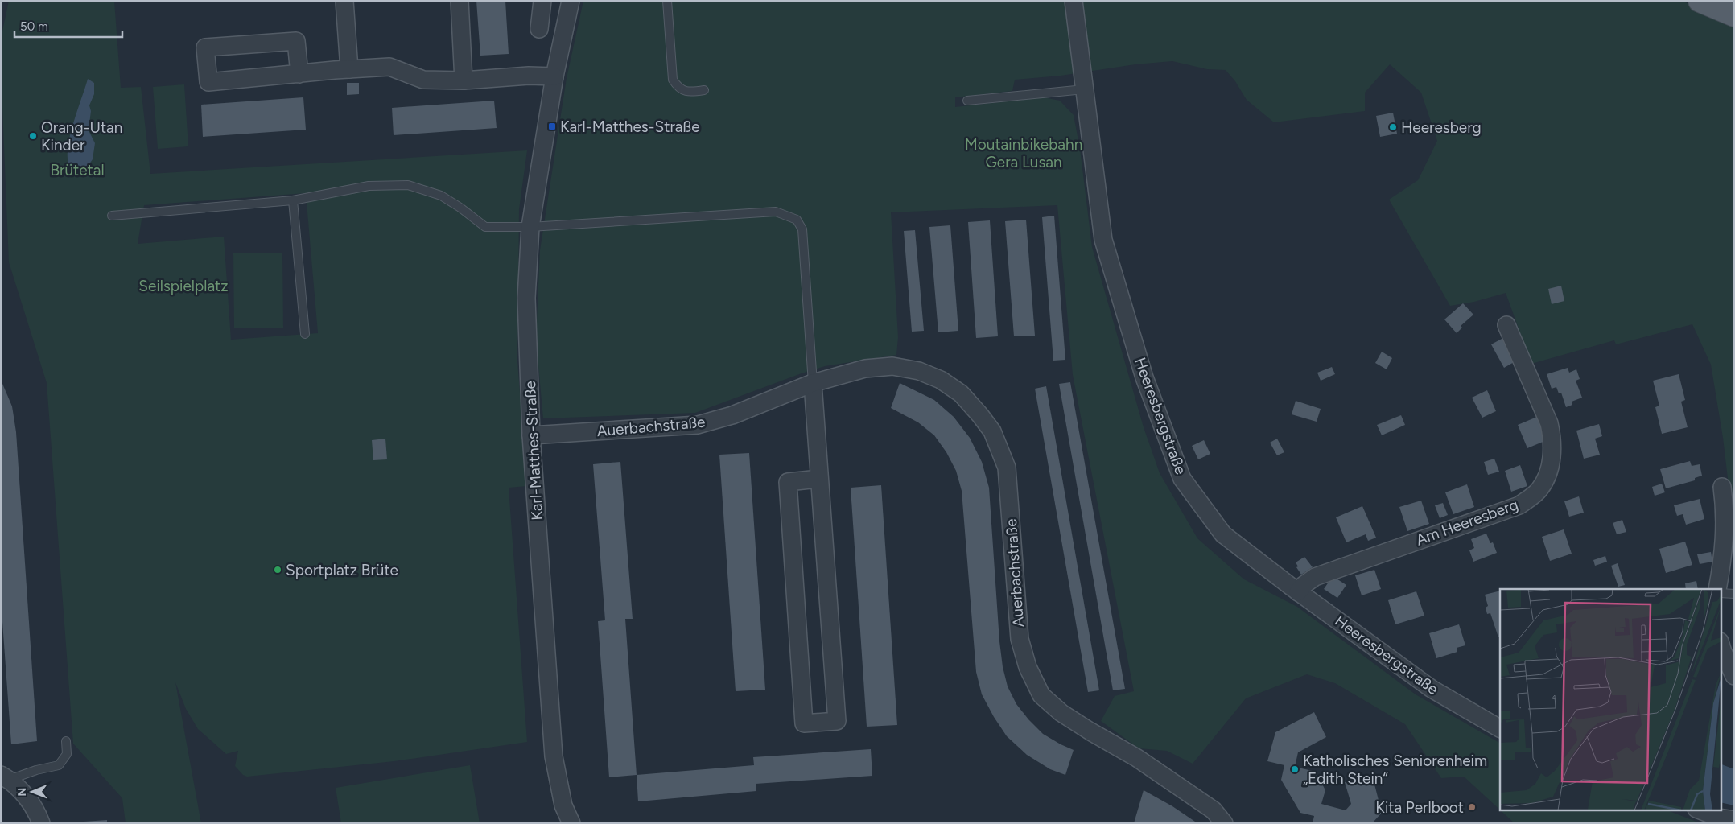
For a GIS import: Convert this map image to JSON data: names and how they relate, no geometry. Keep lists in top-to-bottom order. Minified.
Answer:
{"streets":{"street":["Heeresbergstraße","Auerbachstraße","Karl-Matthes-Straße","Am Heeresberg"]},"crossings":[["Heeresbergstraße","Am Heeresberg"],["Auerbachstraße","Karl-Matthes-Straße"]],"parks":["Moutainbikebahn Gera Lusan","Brütetal","Seilspielplatz"],"places":{"transit":["Karl-Matthes-Straße"],"other":["Heeresberg","Orang-Utan Kinder","Sportplatz Brüte","Katholisches Seniorenheim „Edith Stein“","Kita Perlboot"]},"scale_bar":"50 m","north":"left"}
